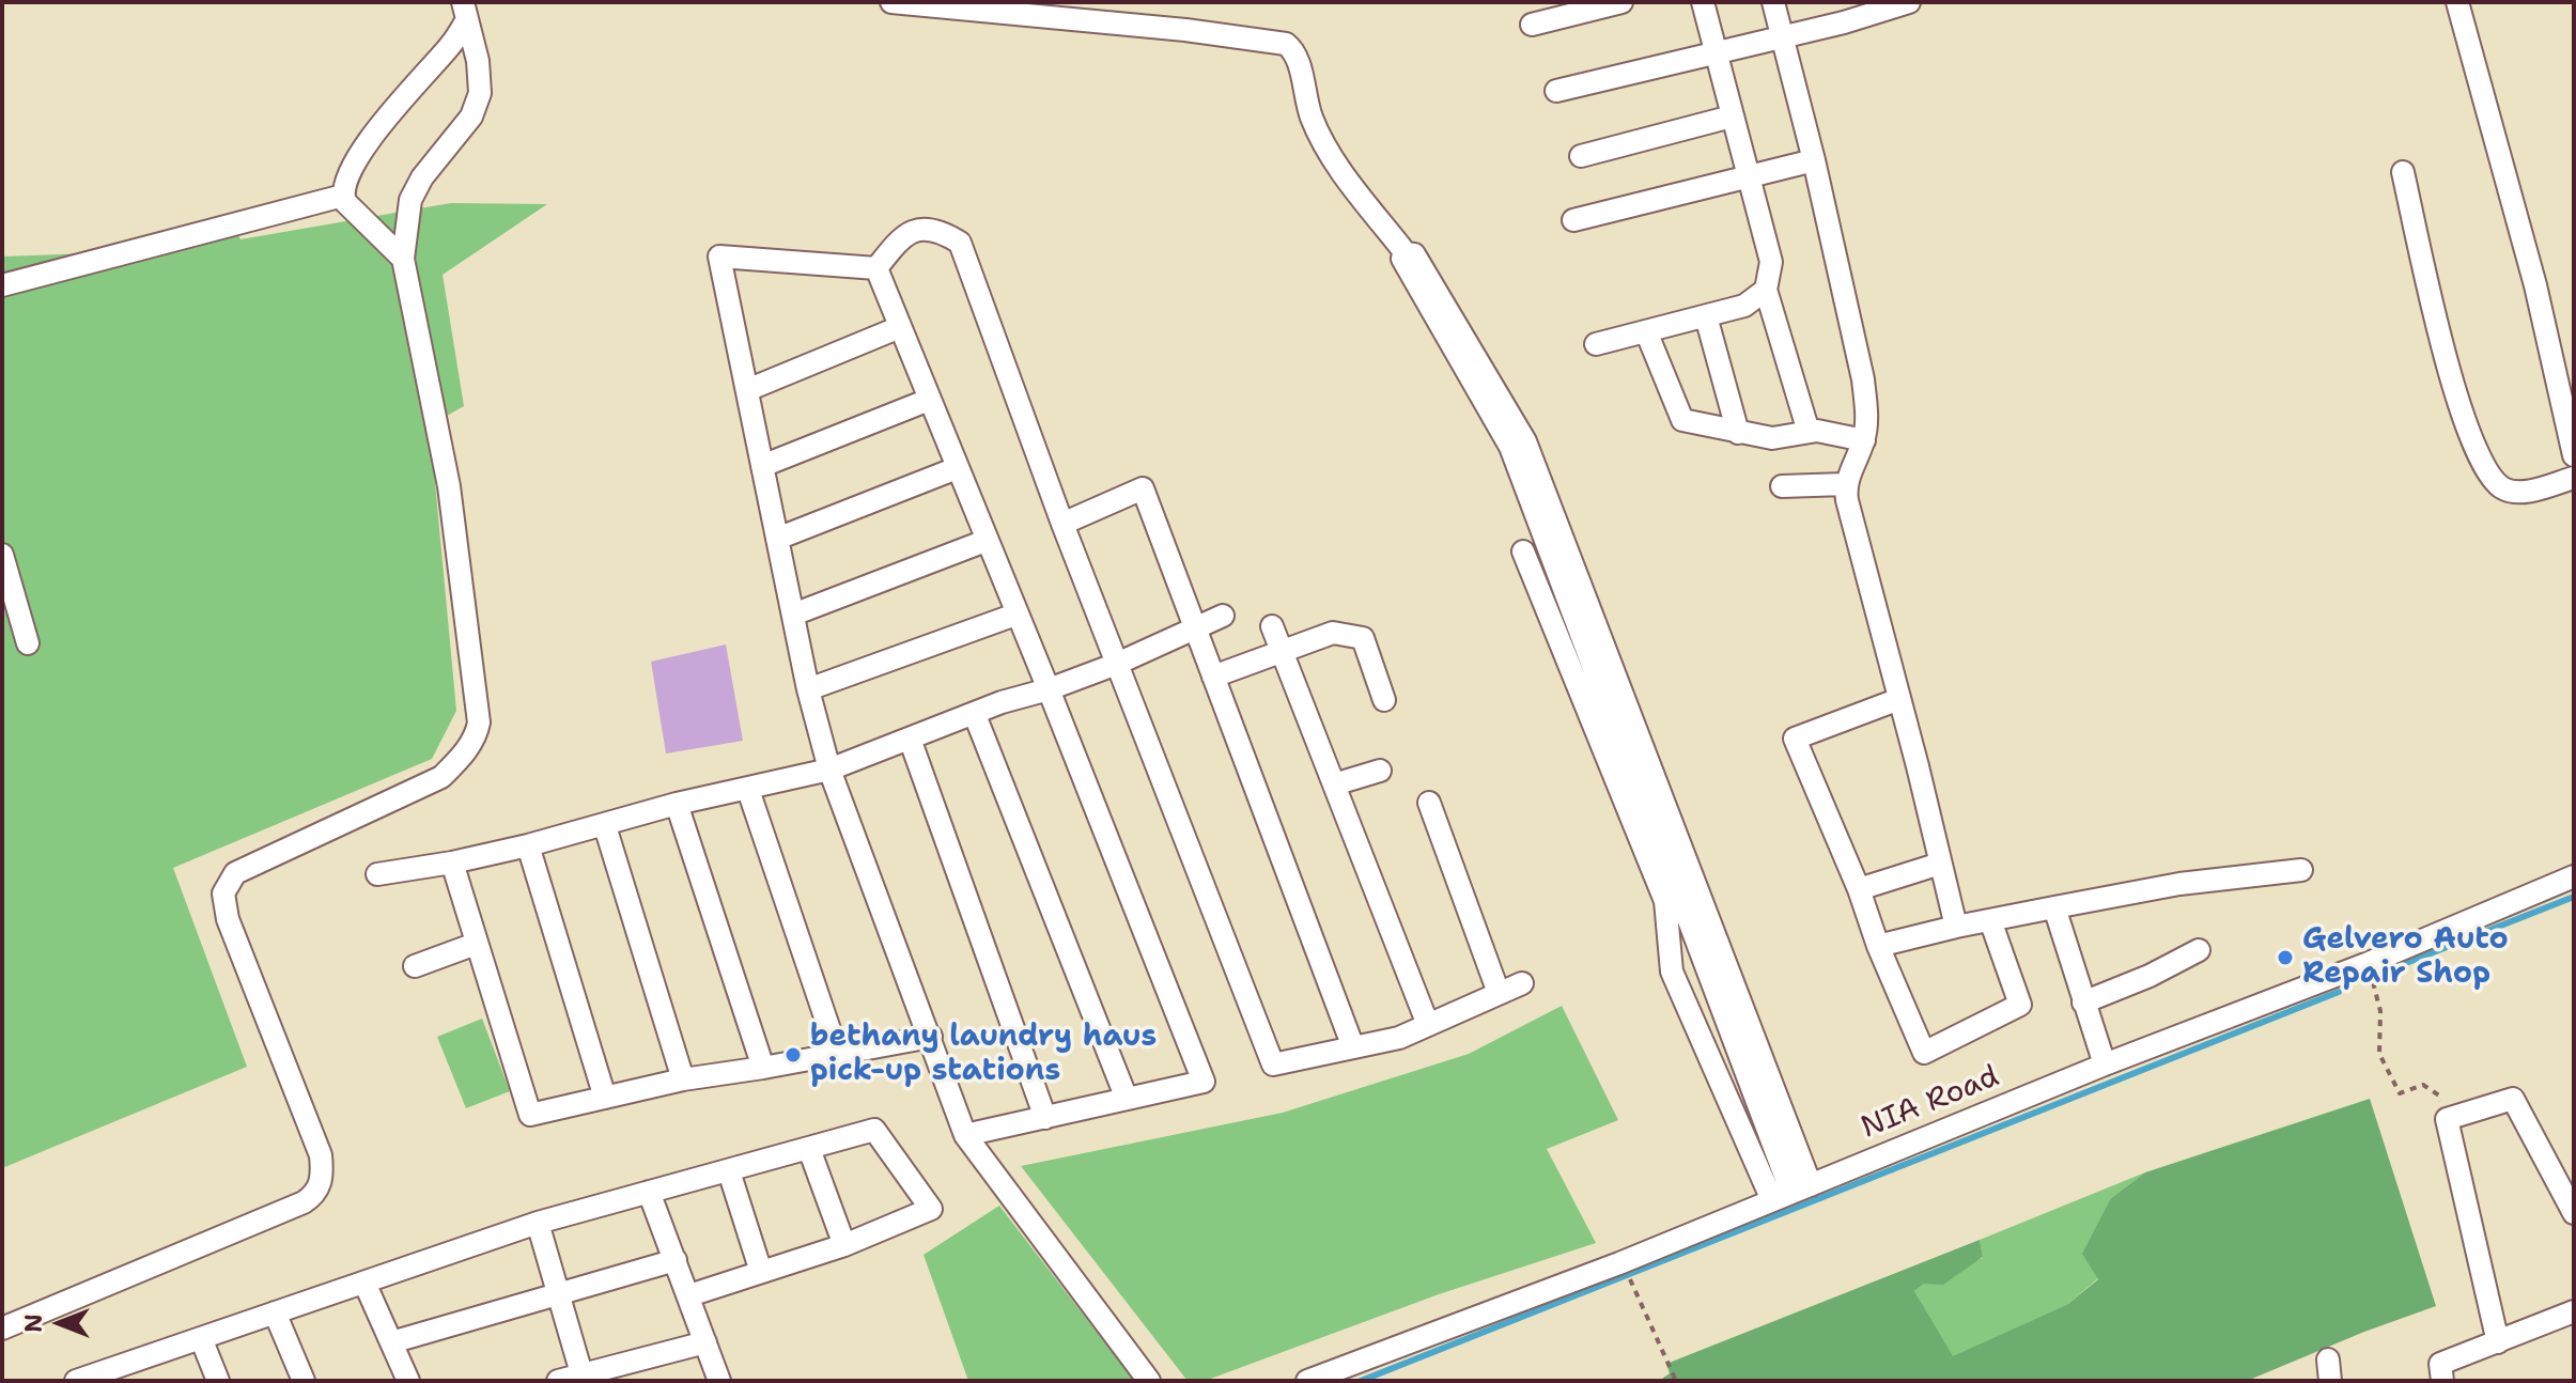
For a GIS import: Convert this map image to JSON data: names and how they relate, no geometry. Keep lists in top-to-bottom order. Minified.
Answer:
{"streets":{"street":["NIA Road"]},"places":["Gelvero Auto Repair Shop","bethany laundry haus pick-up stations"],"north":"left"}
